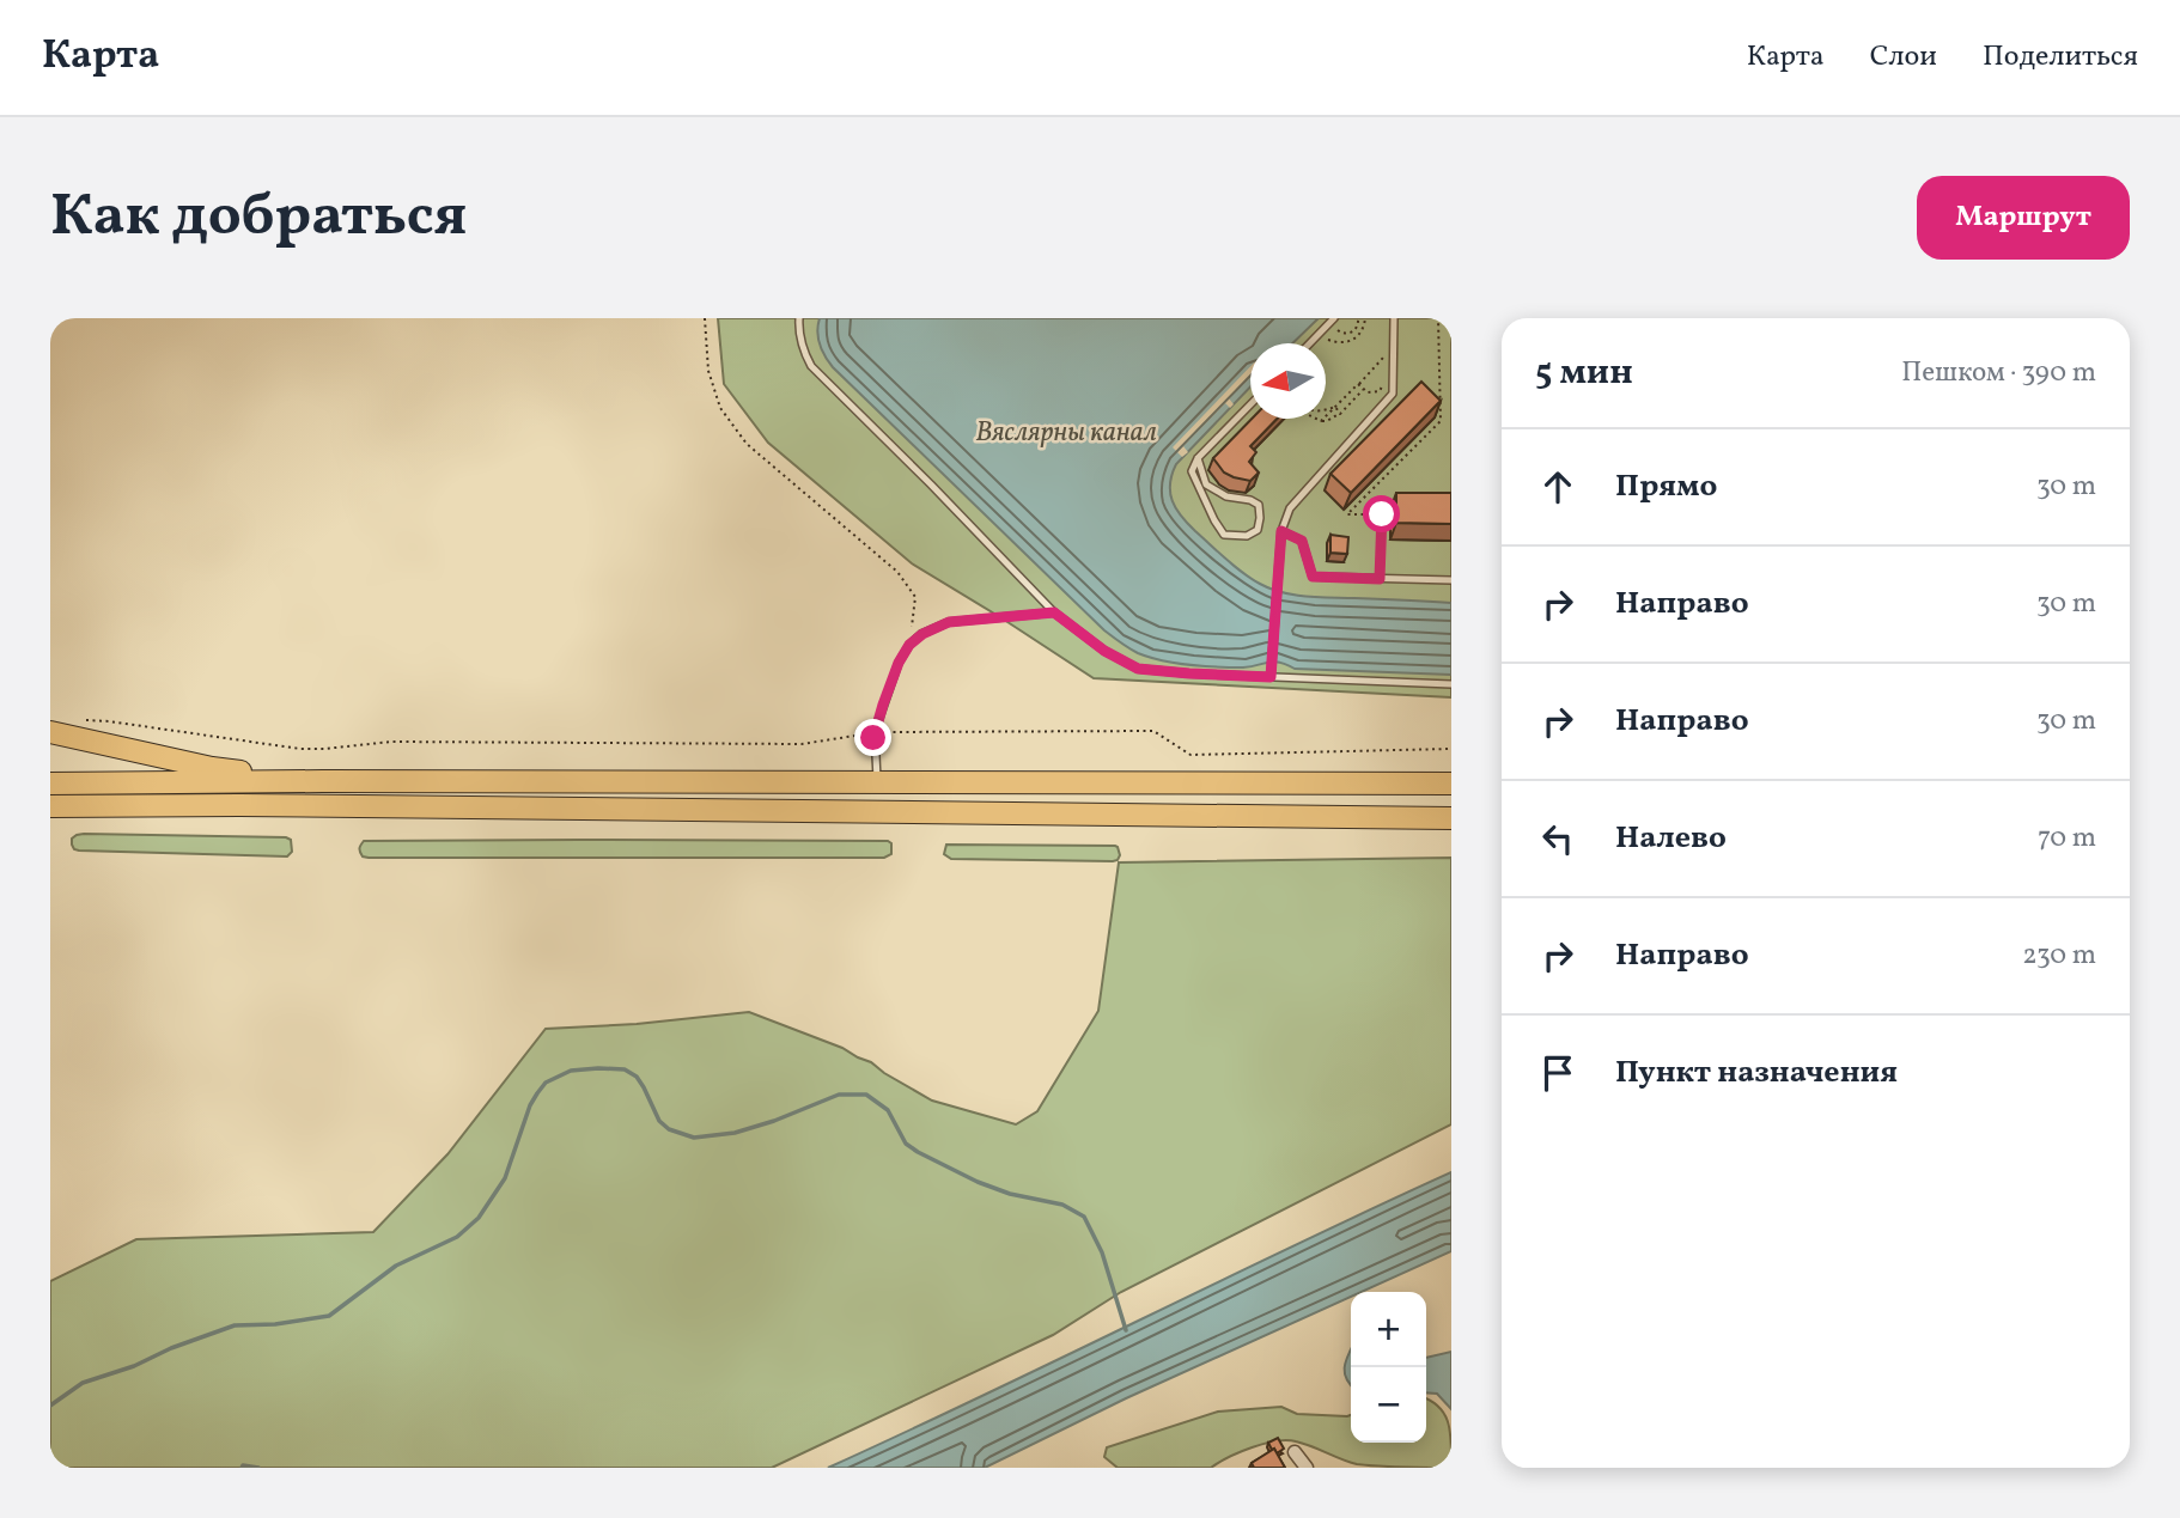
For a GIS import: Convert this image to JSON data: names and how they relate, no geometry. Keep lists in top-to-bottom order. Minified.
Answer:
{"water":["Вяслярны канал"],"north":"left","page":{"header":"Карта","nav":["Карта","Слои","Поделиться"],"buttons":"Маршрут","title":"Как добраться","heading":["5 мин","Пешком · 390 m"],"list":[["Прямо","30 m"],["Направо","30 m"],["Направо","30 m"],["Налево","70 m"],["Направо","230 m"],"Пункт назначения"],"map_buttons":["+","−"]}}
